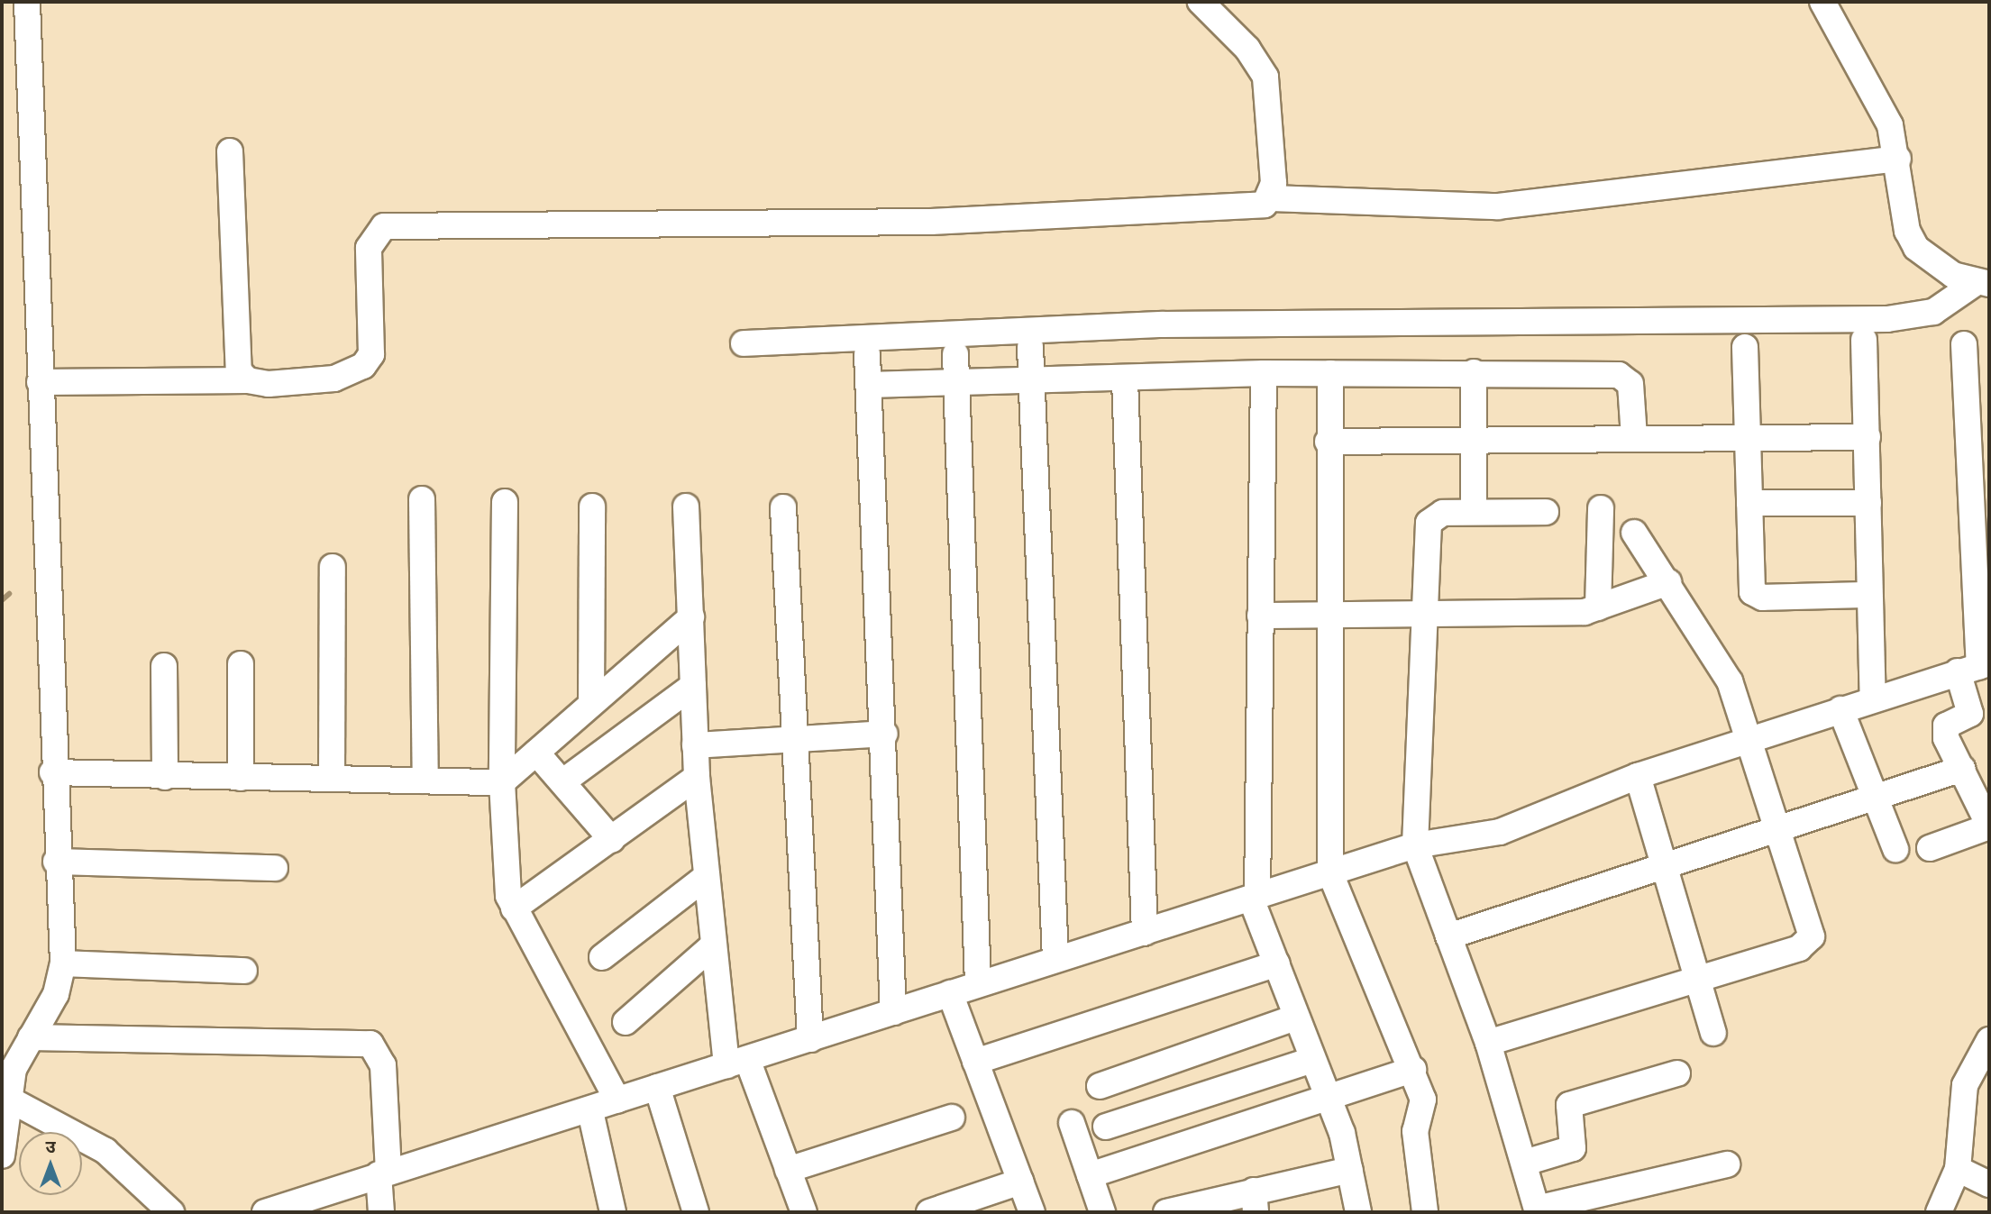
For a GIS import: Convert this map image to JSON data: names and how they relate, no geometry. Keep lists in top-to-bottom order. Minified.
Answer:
{"north":"top"}
